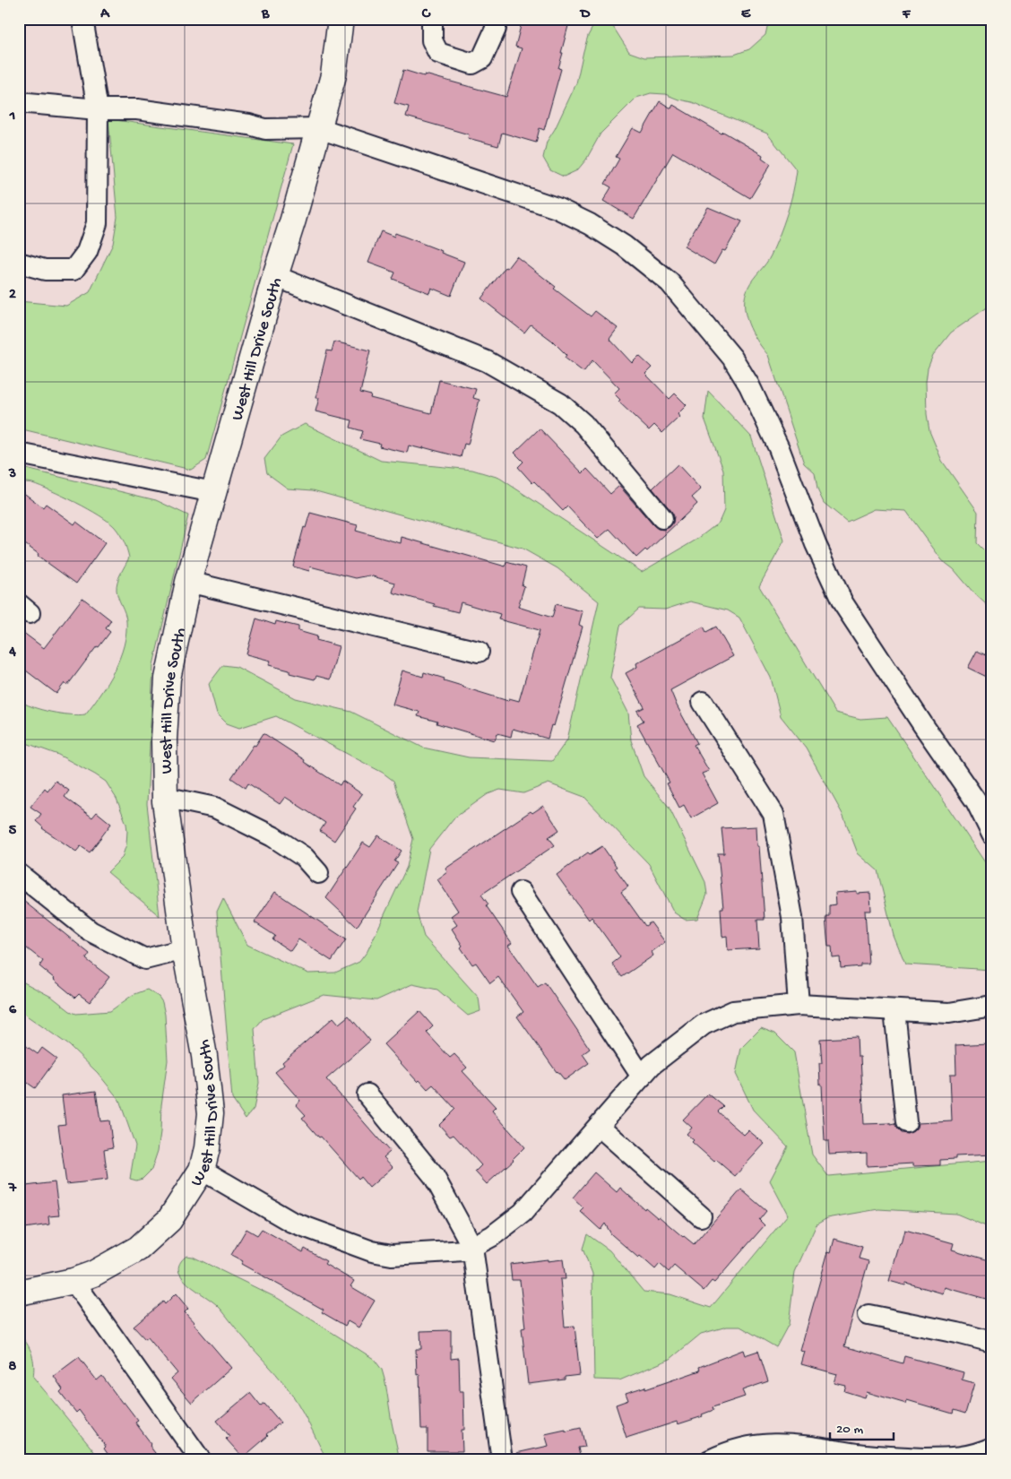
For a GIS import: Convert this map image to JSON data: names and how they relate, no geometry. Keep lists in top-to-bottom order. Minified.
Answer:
{"streets":{"street":["West Hill Drive South"]},"scale_bar":"20 m","grid":{"columns":["A","B","C","D","E","F"],"rows":["1","2","3","4","5","6","7","8"]}}
